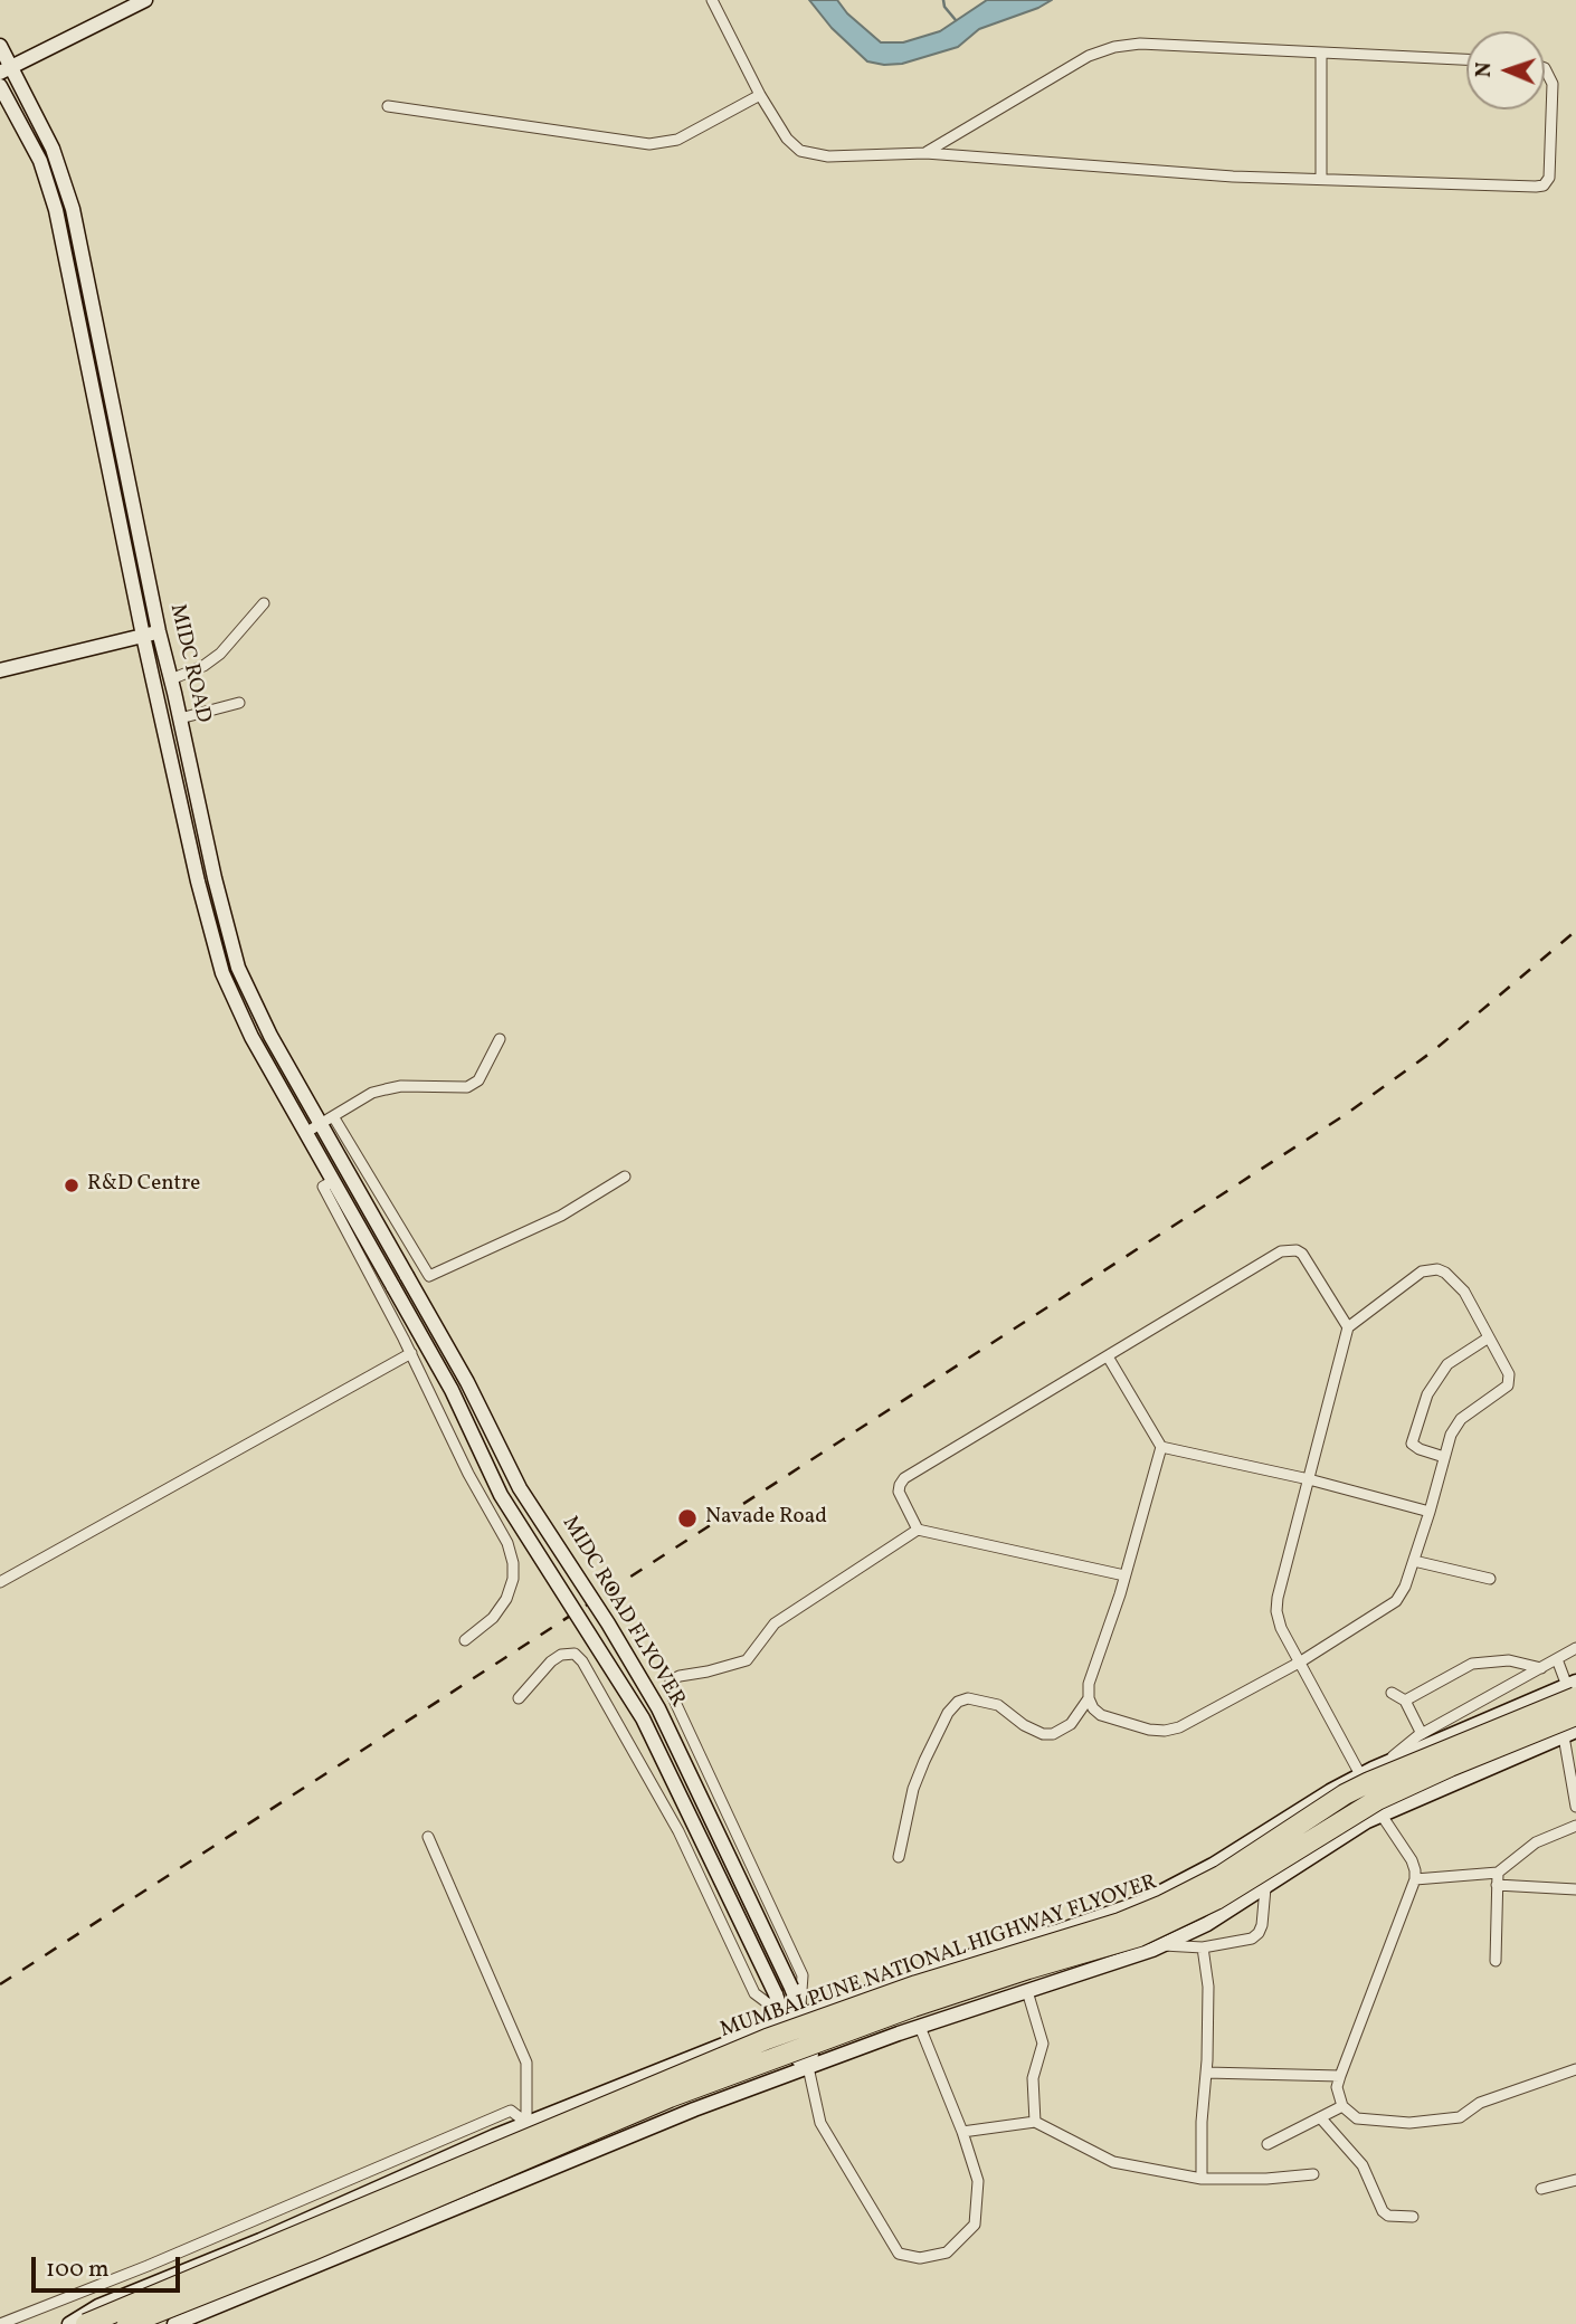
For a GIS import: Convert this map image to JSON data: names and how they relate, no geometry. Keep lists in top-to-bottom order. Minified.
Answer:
{"streets":{"highway":["MUMBAI PUNE NATIONAL HIGHWAY FLYOVER"],"main road":["MIDC ROAD","MIDC ROAD FLYOVER"]},"crossings":[["MIDC ROAD","MIDC ROAD FLYOVER"]],"places":["R&D Centre","Navade Road"],"scale_bar":"100 m","north":"left"}
